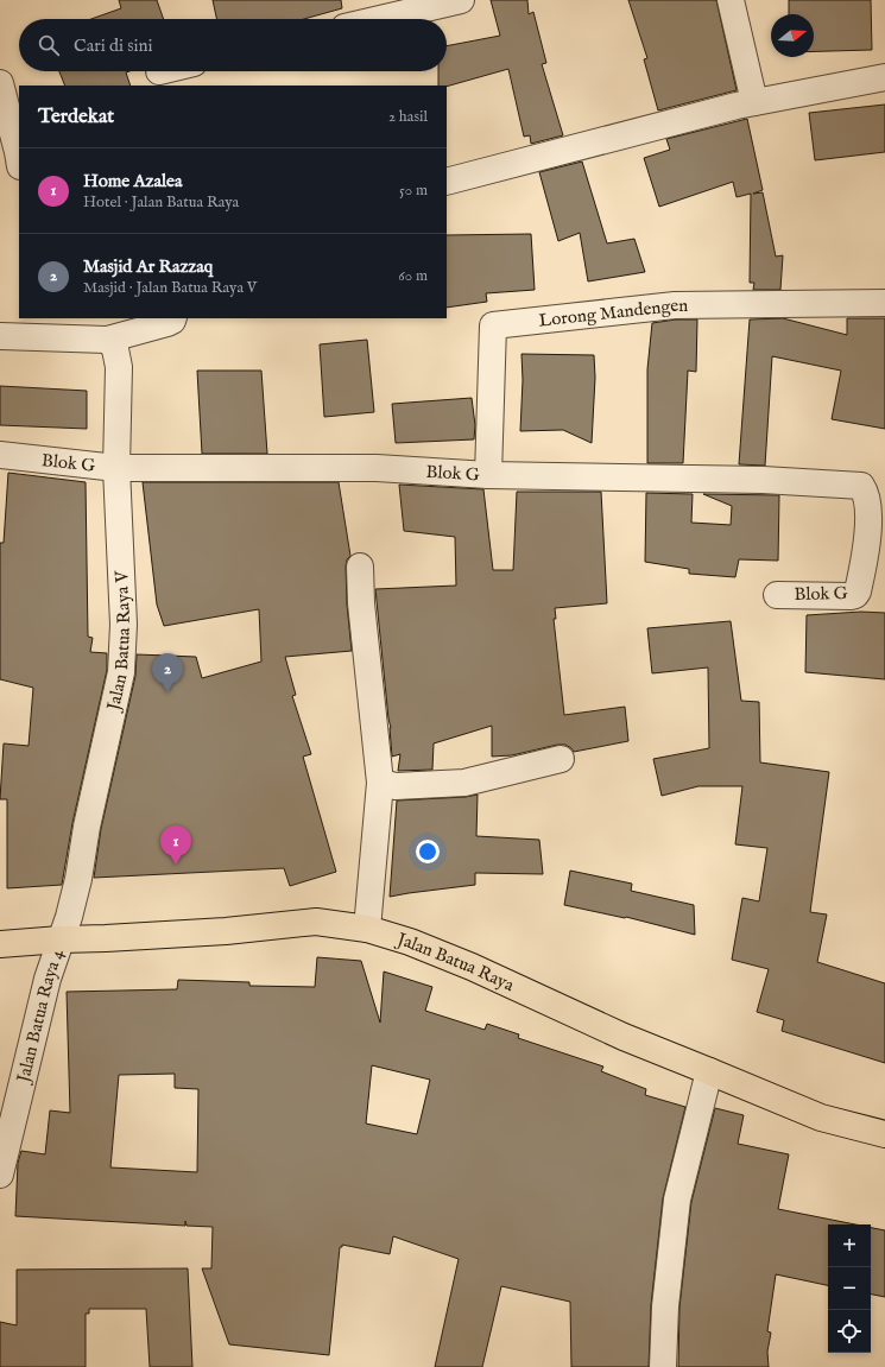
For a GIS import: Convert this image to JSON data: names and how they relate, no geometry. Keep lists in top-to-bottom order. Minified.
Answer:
{"streets":{"main road":["Jalan Batua Raya"],"street":["Lorong Mandengen","Blok G","Jalan Batua Raya V","Jalan Batua Raya 4"]},"crossings":[["Lorong Mandengen","Blok G"],["Blok G","Jalan Batua Raya V"],["Jalan Batua Raya V","Jalan Batua Raya"],["Jalan Batua Raya V","Jalan Batua Raya 4"],["Jalan Batua Raya","Jalan Batua Raya 4"]],"north":"right","page":{"search":"Cari di sini","heading":["Terdekat","2 hasil"],"list":[{"mark":"1","name":"Home Azalea","note":"Hotel · Jalan Batua Raya","value":"50 m"},{"mark":"2","name":"Masjid Ar Razzaq","note":"Masjid · Jalan Batua Raya V","value":"60 m"}],"pins":["2","1"],"map_buttons":["+","−"]}}
